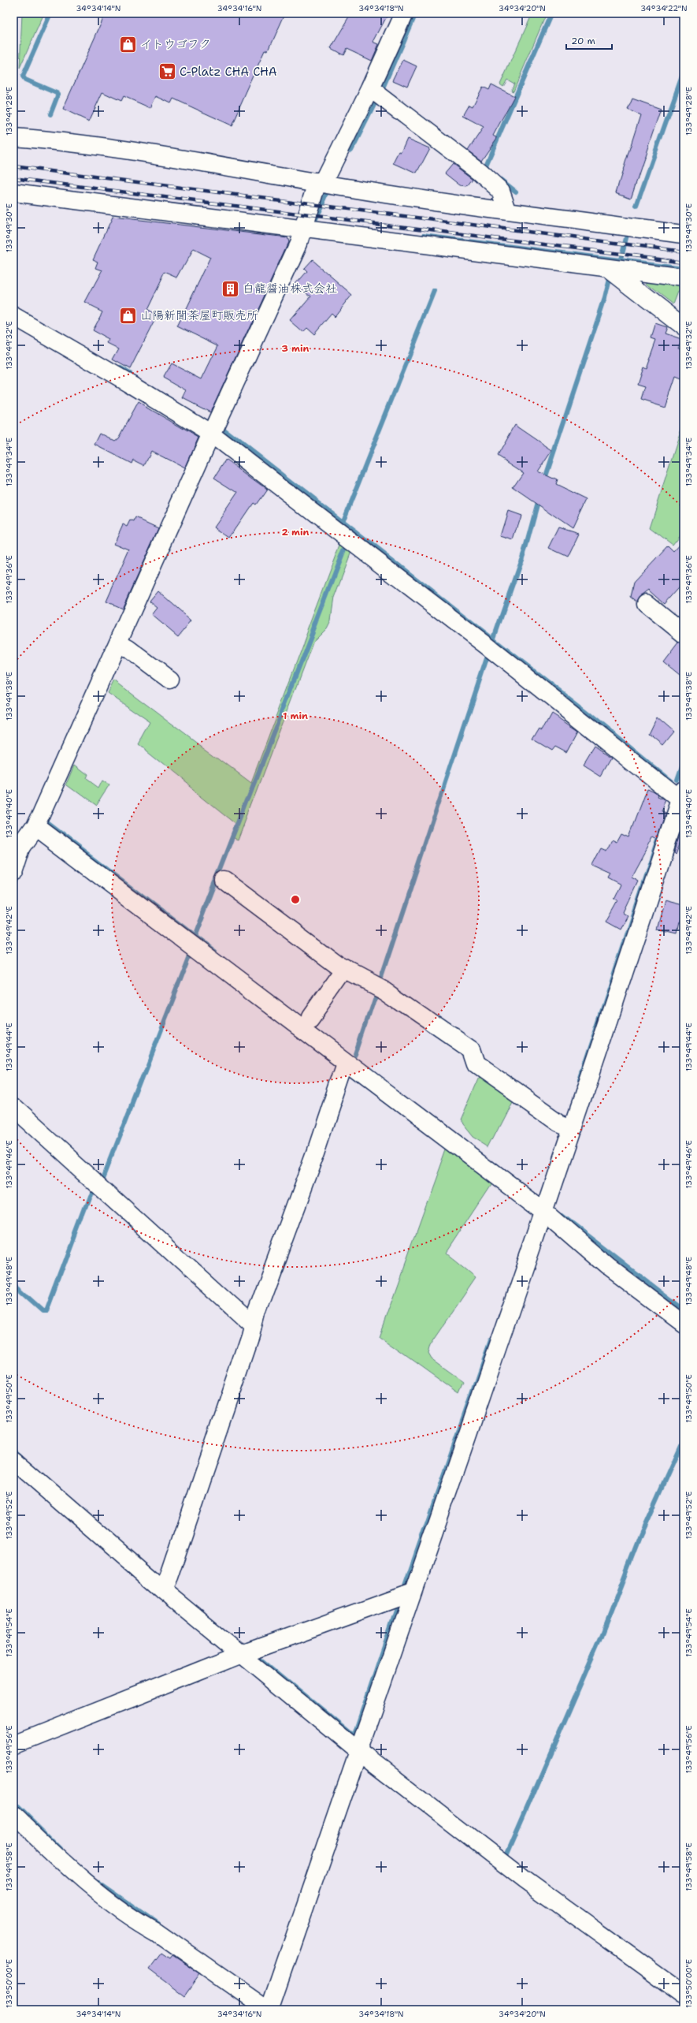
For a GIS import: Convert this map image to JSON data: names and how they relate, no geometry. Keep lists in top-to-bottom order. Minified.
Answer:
{"places":{"shop":["イトウゴフク","山陽新聞茶屋町販売所"],"supermarket":["C-Platz CHA CHA"],"building":["白龍醤油株式会社"]},"scale_bar":"20 m","coordinates":["34°34'14\"N","34°34'16\"N","34°34'18\"N","34°34'20\"N","34°34'22\"N","133°49'28\"E","133°49'30\"E","133°49'32\"E","133°49'34\"E","133°49'36\"E","133°49'38\"E","133°49'40\"E","133°49'42\"E","133°49'44\"E","133°49'46\"E","133°49'48\"E","133°49'50\"E","133°49'52\"E","133°49'54\"E","133°49'56\"E","133°49'58\"E","133°50'00\"E"],"rings":["3 min","2 min","1 min"]}
